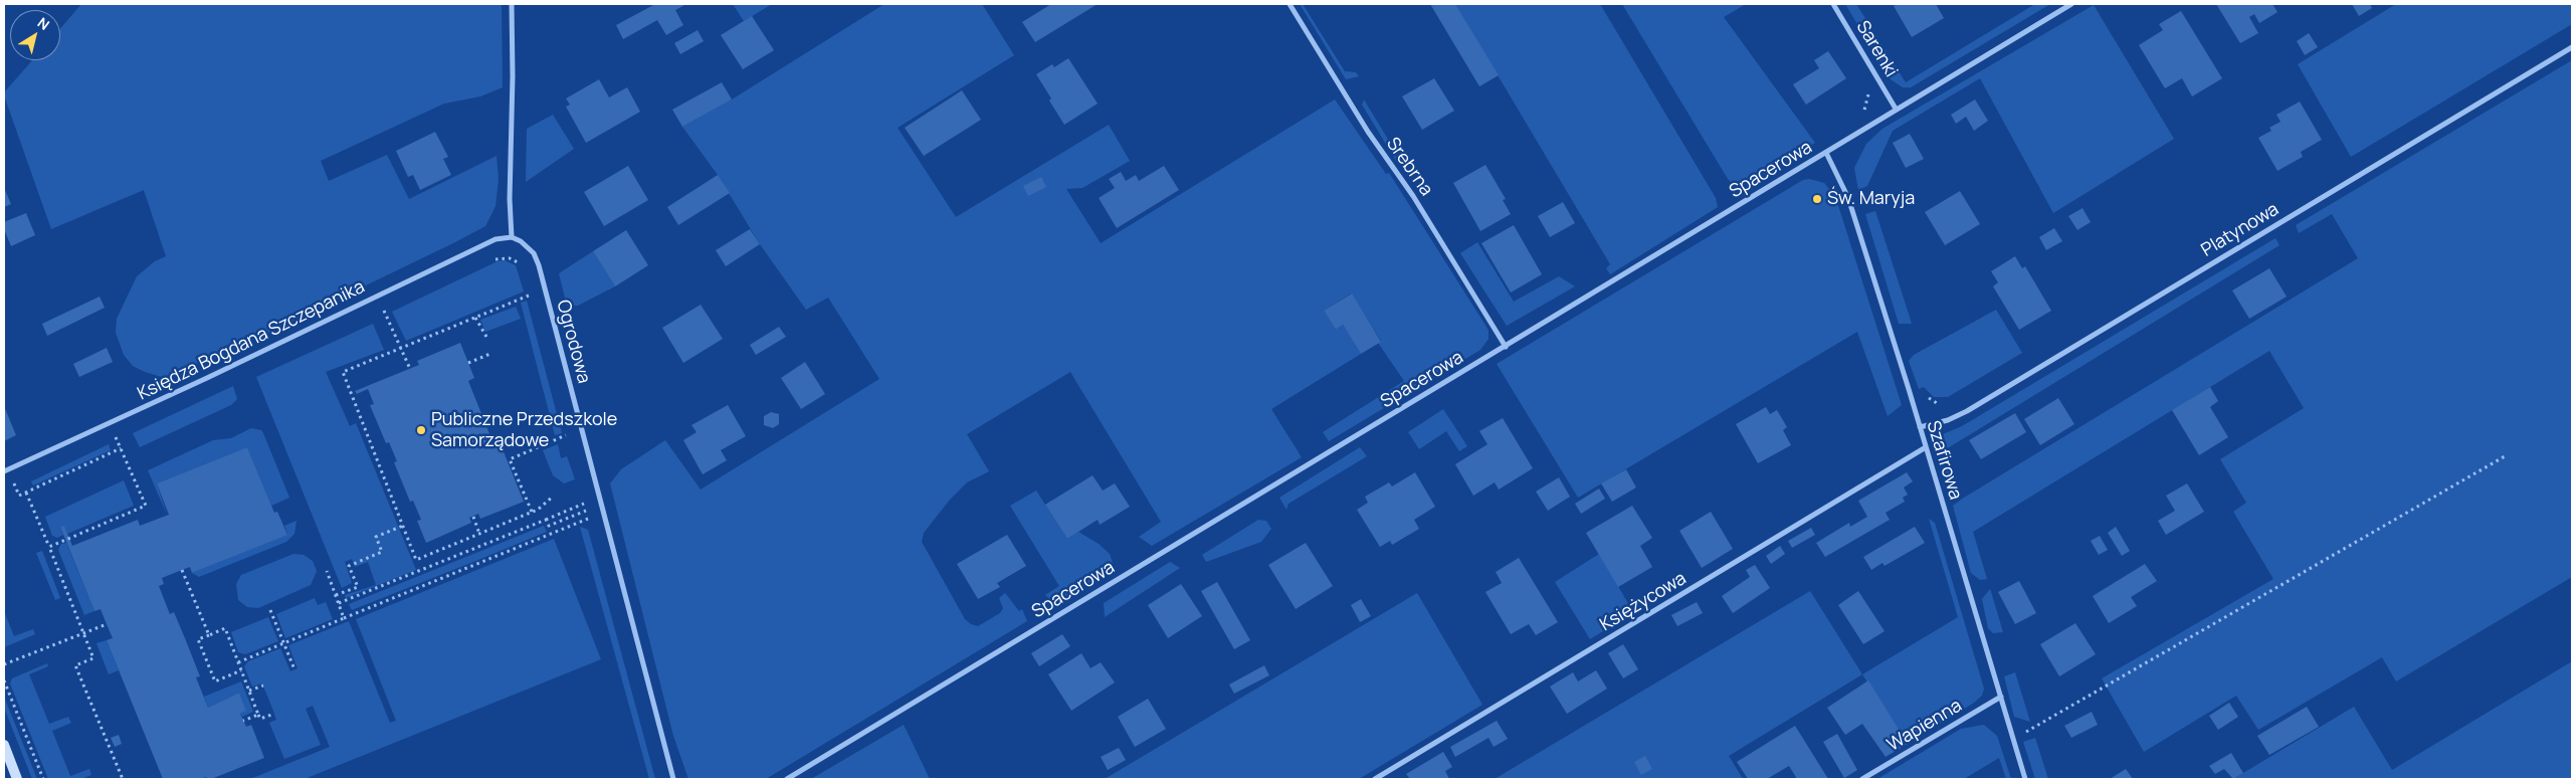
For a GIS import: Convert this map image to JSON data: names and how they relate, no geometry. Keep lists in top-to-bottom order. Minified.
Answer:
{"streets":{"street":["Sarenki","Srebrna","Spacerowa","Platynowa","Księdza Bogdana Szczepanika","Ogrodowa","Szafirowa","Księżycowa","Wapienna"]},"crossings":[["Sarenki","Spacerowa"],["Srebrna","Spacerowa"],["Spacerowa","Szafirowa"],["Platynowa","Szafirowa"],["Księdza Bogdana Szczepanika","Ogrodowa"],["Szafirowa","Księżycowa"],["Szafirowa","Wapienna"]],"places":["Św. Maryja","Publiczne Przedszkole Samorządowe"],"north":"top right"}
